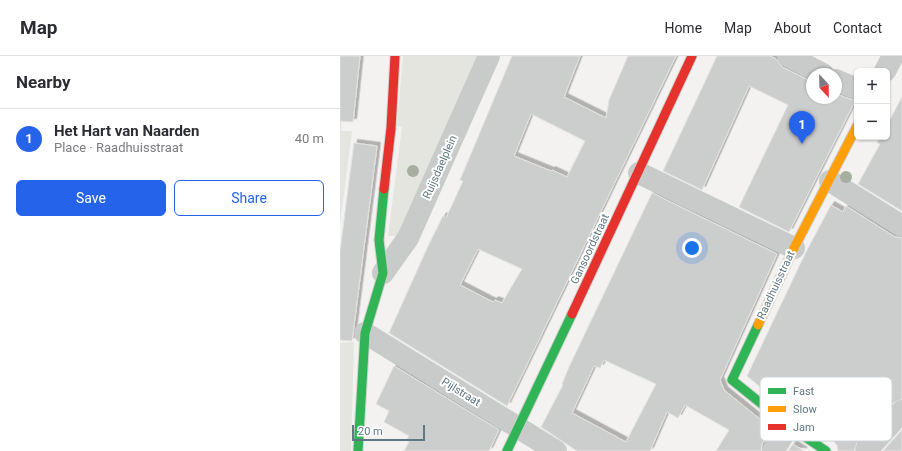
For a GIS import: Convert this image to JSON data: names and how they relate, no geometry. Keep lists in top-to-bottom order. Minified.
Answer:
{"streets":{"street":["Ruijsdaelplein","Gansoordstraat","Raadhuisstraat","Pijlstraat"]},"crossings":[["Ruijsdaelplein","Pijlstraat"],["Gansoordstraat","Pijlstraat"]],"legend":["Fast","Slow","Jam"],"scale_bar":"20 m","north":"bottom","page":{"header":"Map","nav":["Home","Map","About","Contact"],"heading":"Nearby","map_buttons":["+","−"],"list":[{"mark":"1","name":"Het Hart van Naarden","note":"Place · Raadhuisstraat","value":"40 m"}],"pins":"1","buttons":["Save","Share"],"scale":"20 m"}}
